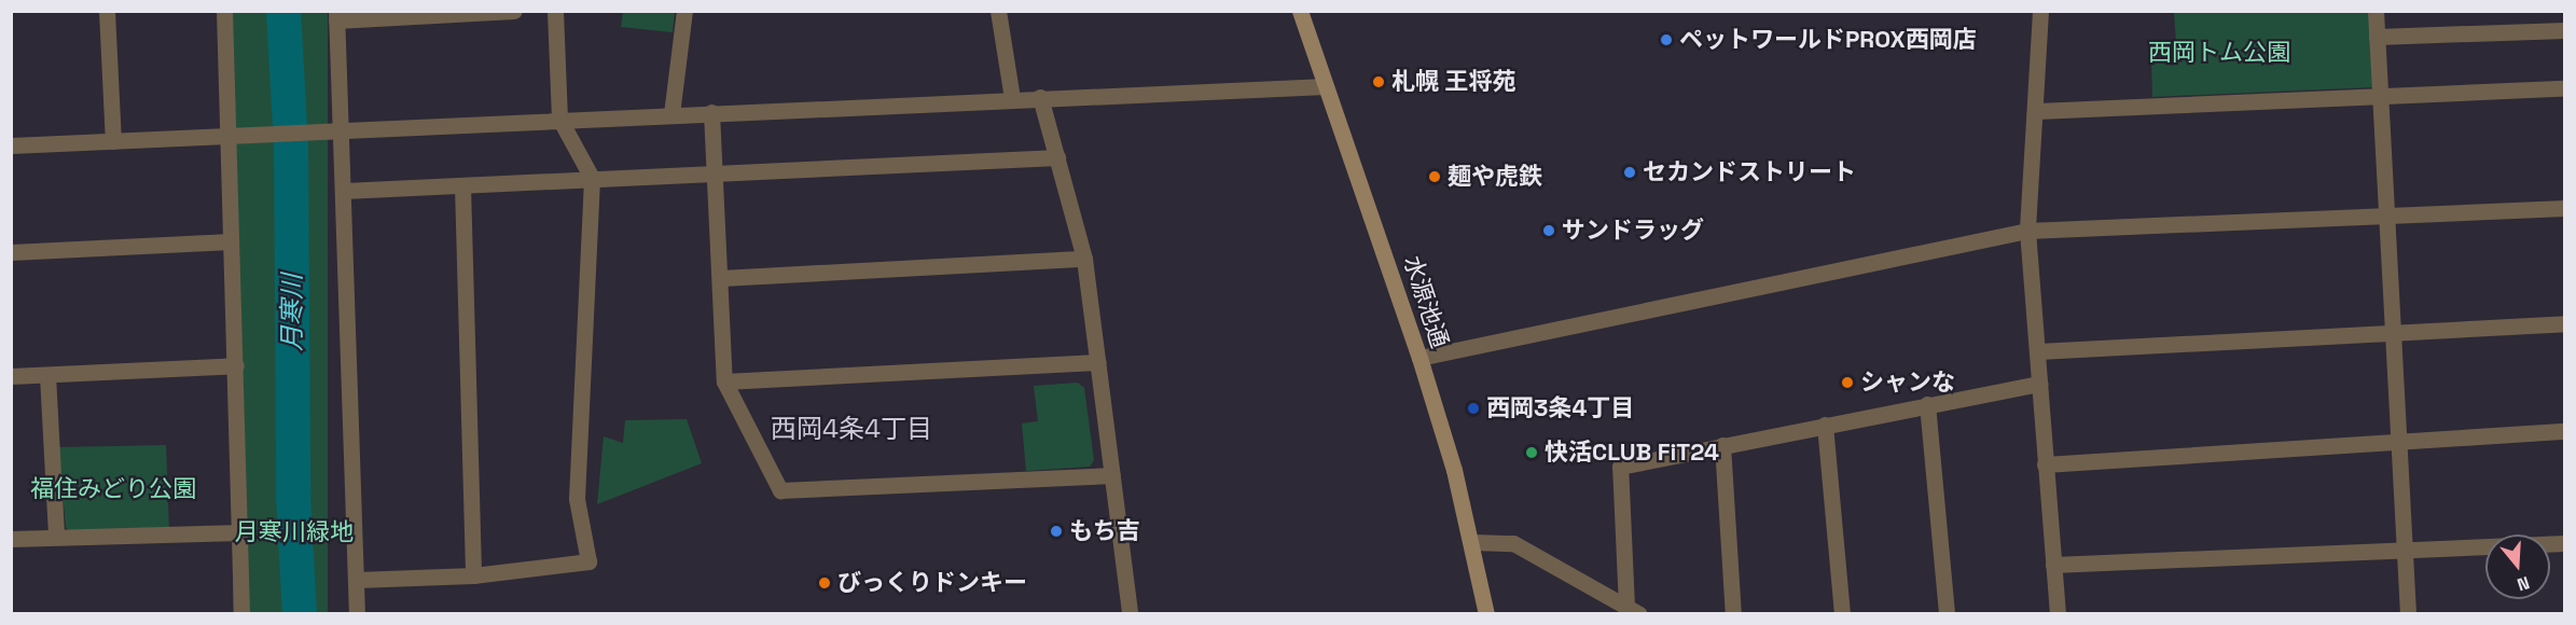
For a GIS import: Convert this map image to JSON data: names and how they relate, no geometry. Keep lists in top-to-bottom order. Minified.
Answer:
{"streets":{"street":["水源池通"]},"districts":["西岡4条4丁目"],"water":["月寒川"],"parks":["西岡トム公園","福住みどり公園","月寒川緑地"],"places":["ペットワールドPROX西岡店","札幌 王将苑","セカンドストリート","麺や虎鉄","サンドラッグ","シャンな","西岡3条4丁目","快活CLUB FiT24","もち吉","びっくりドンキー"],"north":"bottom"}
